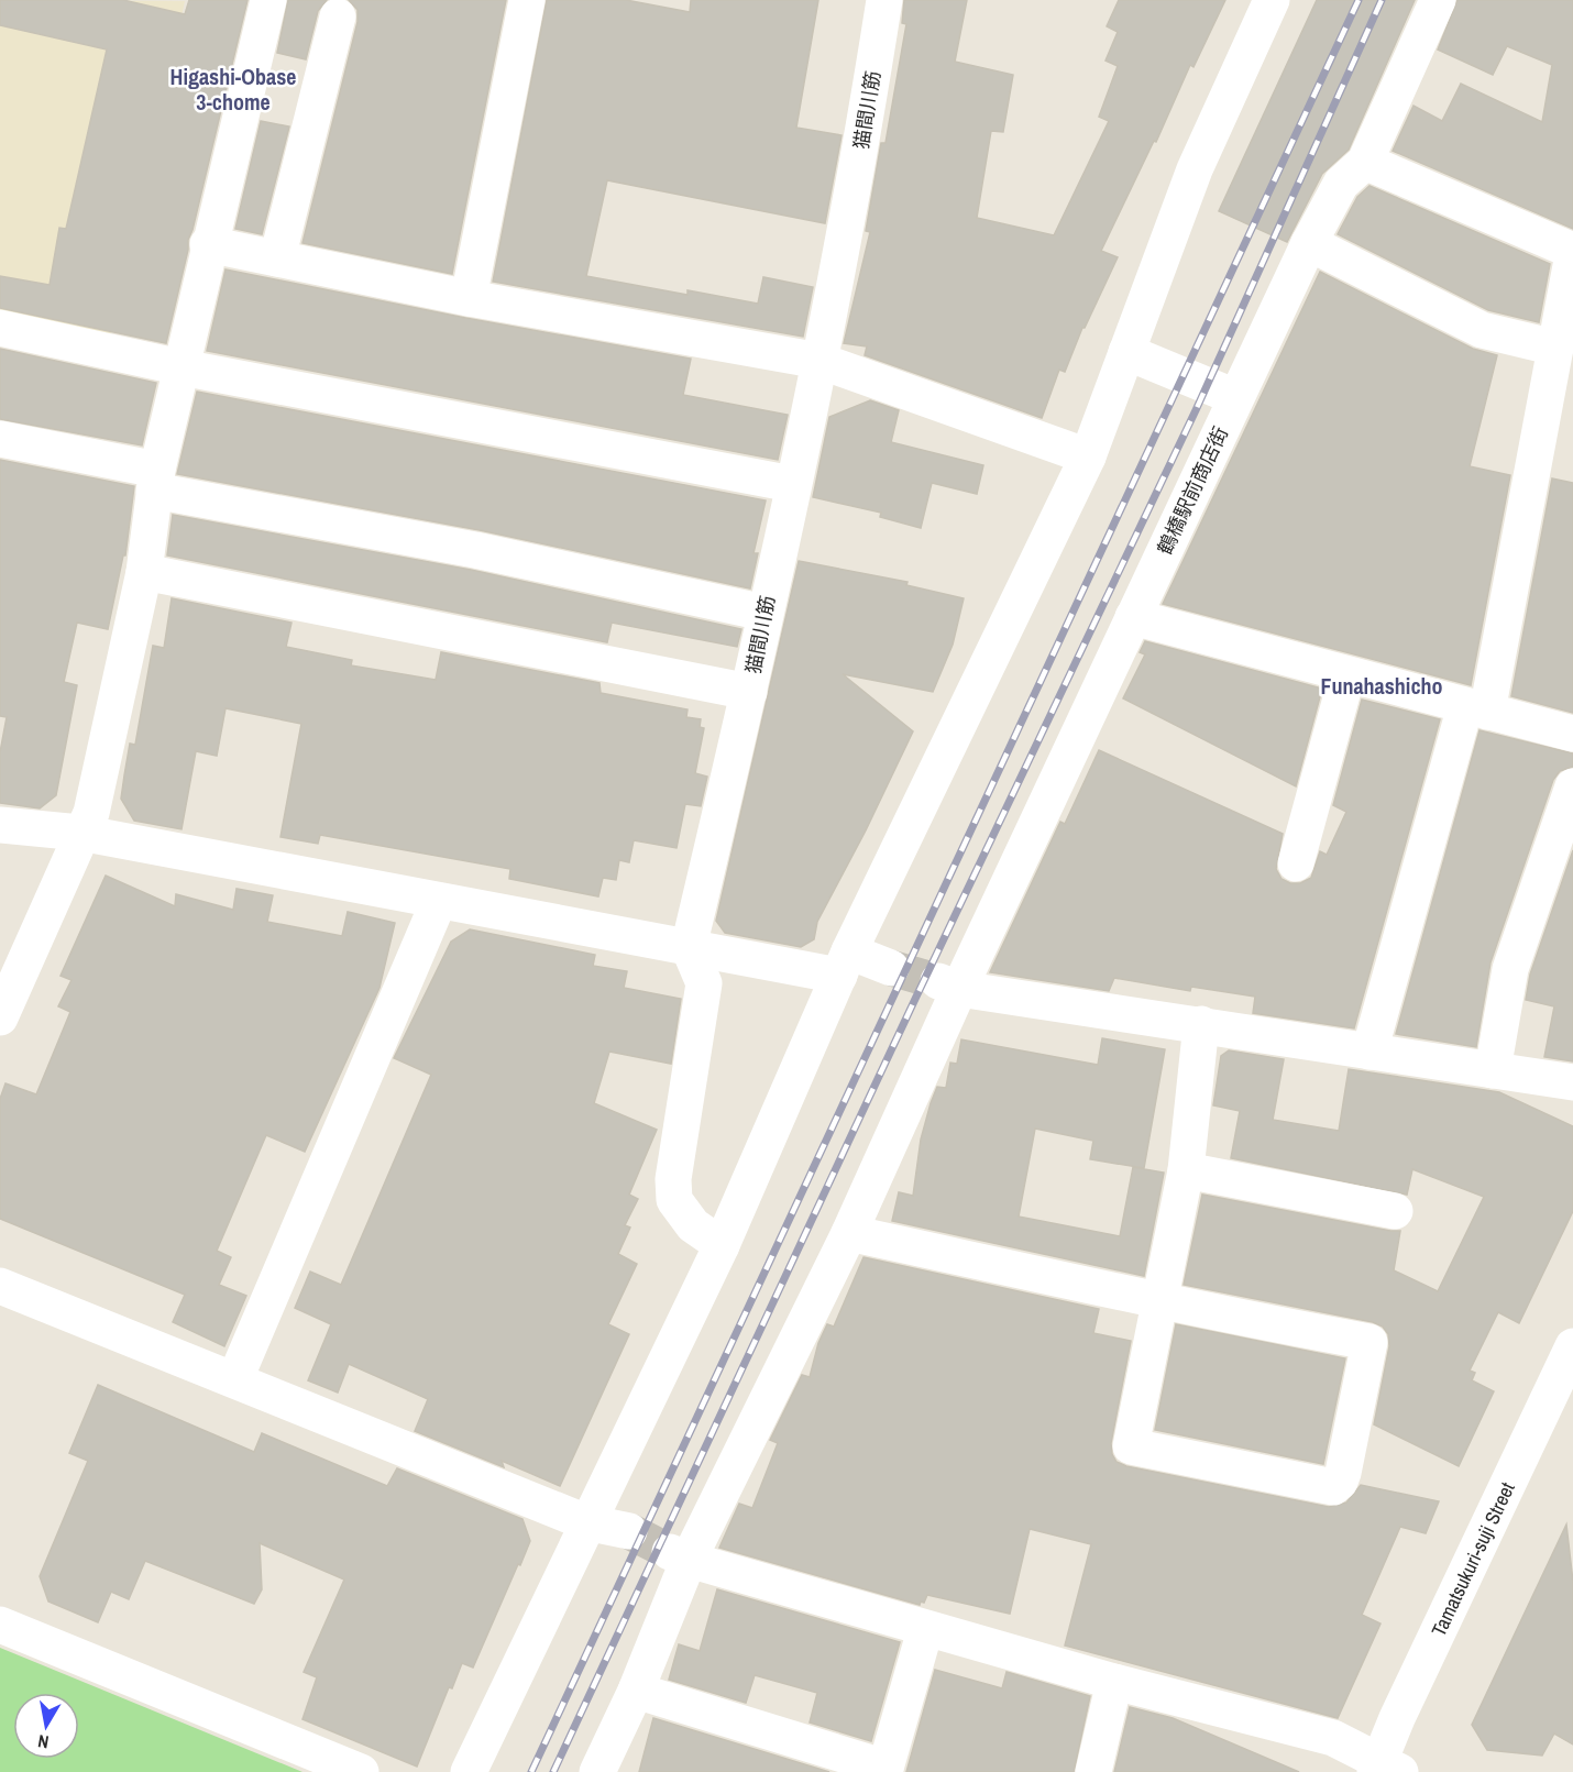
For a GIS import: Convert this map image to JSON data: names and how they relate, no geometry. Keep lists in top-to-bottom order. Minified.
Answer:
{"streets":{"street":["猫間川筋","鶴橋駅前商店街","Tamatsukuri-suji Street"]},"districts":["Higashi-Obase 3-chome","Funahashicho"],"north":"bottom"}
